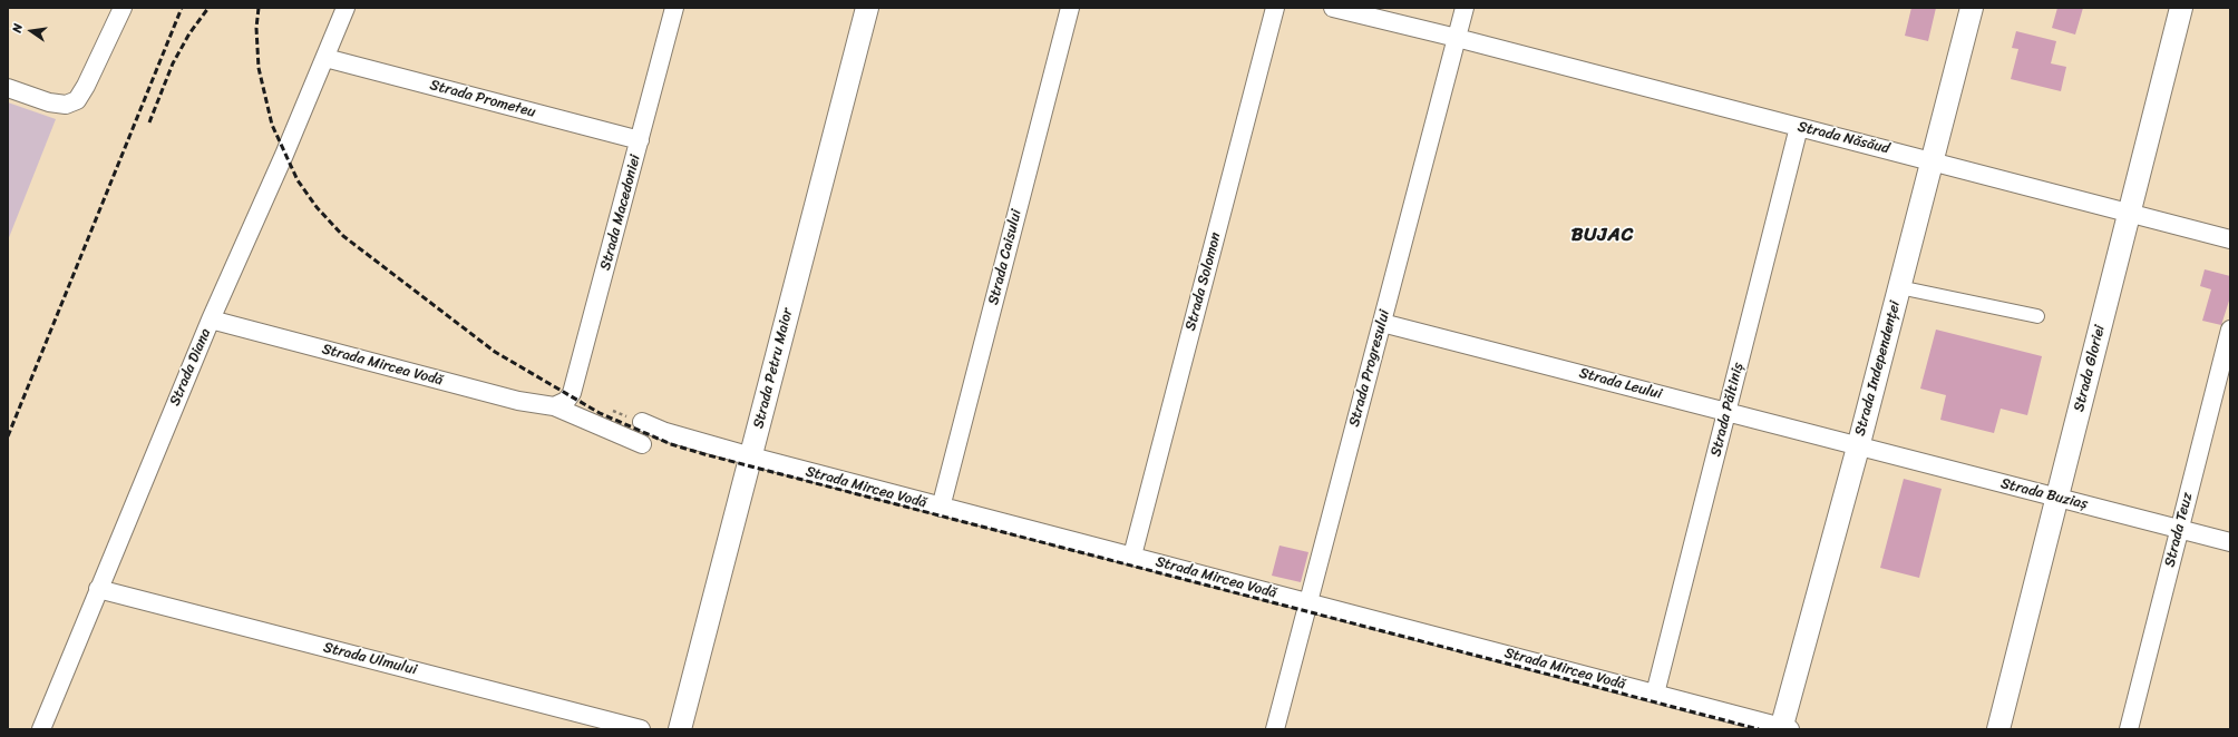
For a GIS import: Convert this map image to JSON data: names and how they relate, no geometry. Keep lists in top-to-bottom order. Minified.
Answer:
{"streets":{"street":["Strada Prometeu","Strada Năsăud","Strada Macedoniei","Strada Caisului","Strada Solomon","Strada Mircea Vodă","Strada Diana","Strada Petru Maior","Strada Progresului","Strada Independenței","Strada Gloriei","Strada Leului","Strada Păltiniș","Strada Buziaș","Strada Teuz","Strada Ulmului"]},"crossings":[["Strada Prometeu","Strada Macedoniei"],["Strada Prometeu","Strada Diana"],["Strada Năsăud","Strada Progresului"],["Strada Năsăud","Strada Independenței"],["Strada Năsăud","Strada Gloriei"],["Strada Năsăud","Strada Păltiniș"],["Strada Macedoniei","Strada Mircea Vodă"],["Strada Caisului","Strada Mircea Vodă"],["Strada Solomon","Strada Mircea Vodă"],["Strada Mircea Vodă","Strada Diana"],["Strada Mircea Vodă","Strada Petru Maior"],["Strada Mircea Vodă","Strada Progresului"],["Strada Mircea Vodă","Strada Independenței"],["Strada Mircea Vodă","Strada Păltiniș"],["Strada Diana","Strada Ulmului"],["Strada Progresului","Strada Leului"],["Strada Independenței","Strada Leului"],["Strada Independenței","Strada Buziaș"],["Strada Gloriei","Strada Buziaș"],["Strada Leului","Strada Păltiniș"],["Strada Leului","Strada Buziaș"],["Strada Buziaș","Strada Teuz"]],"districts":["BUJAC"],"north":"left"}
